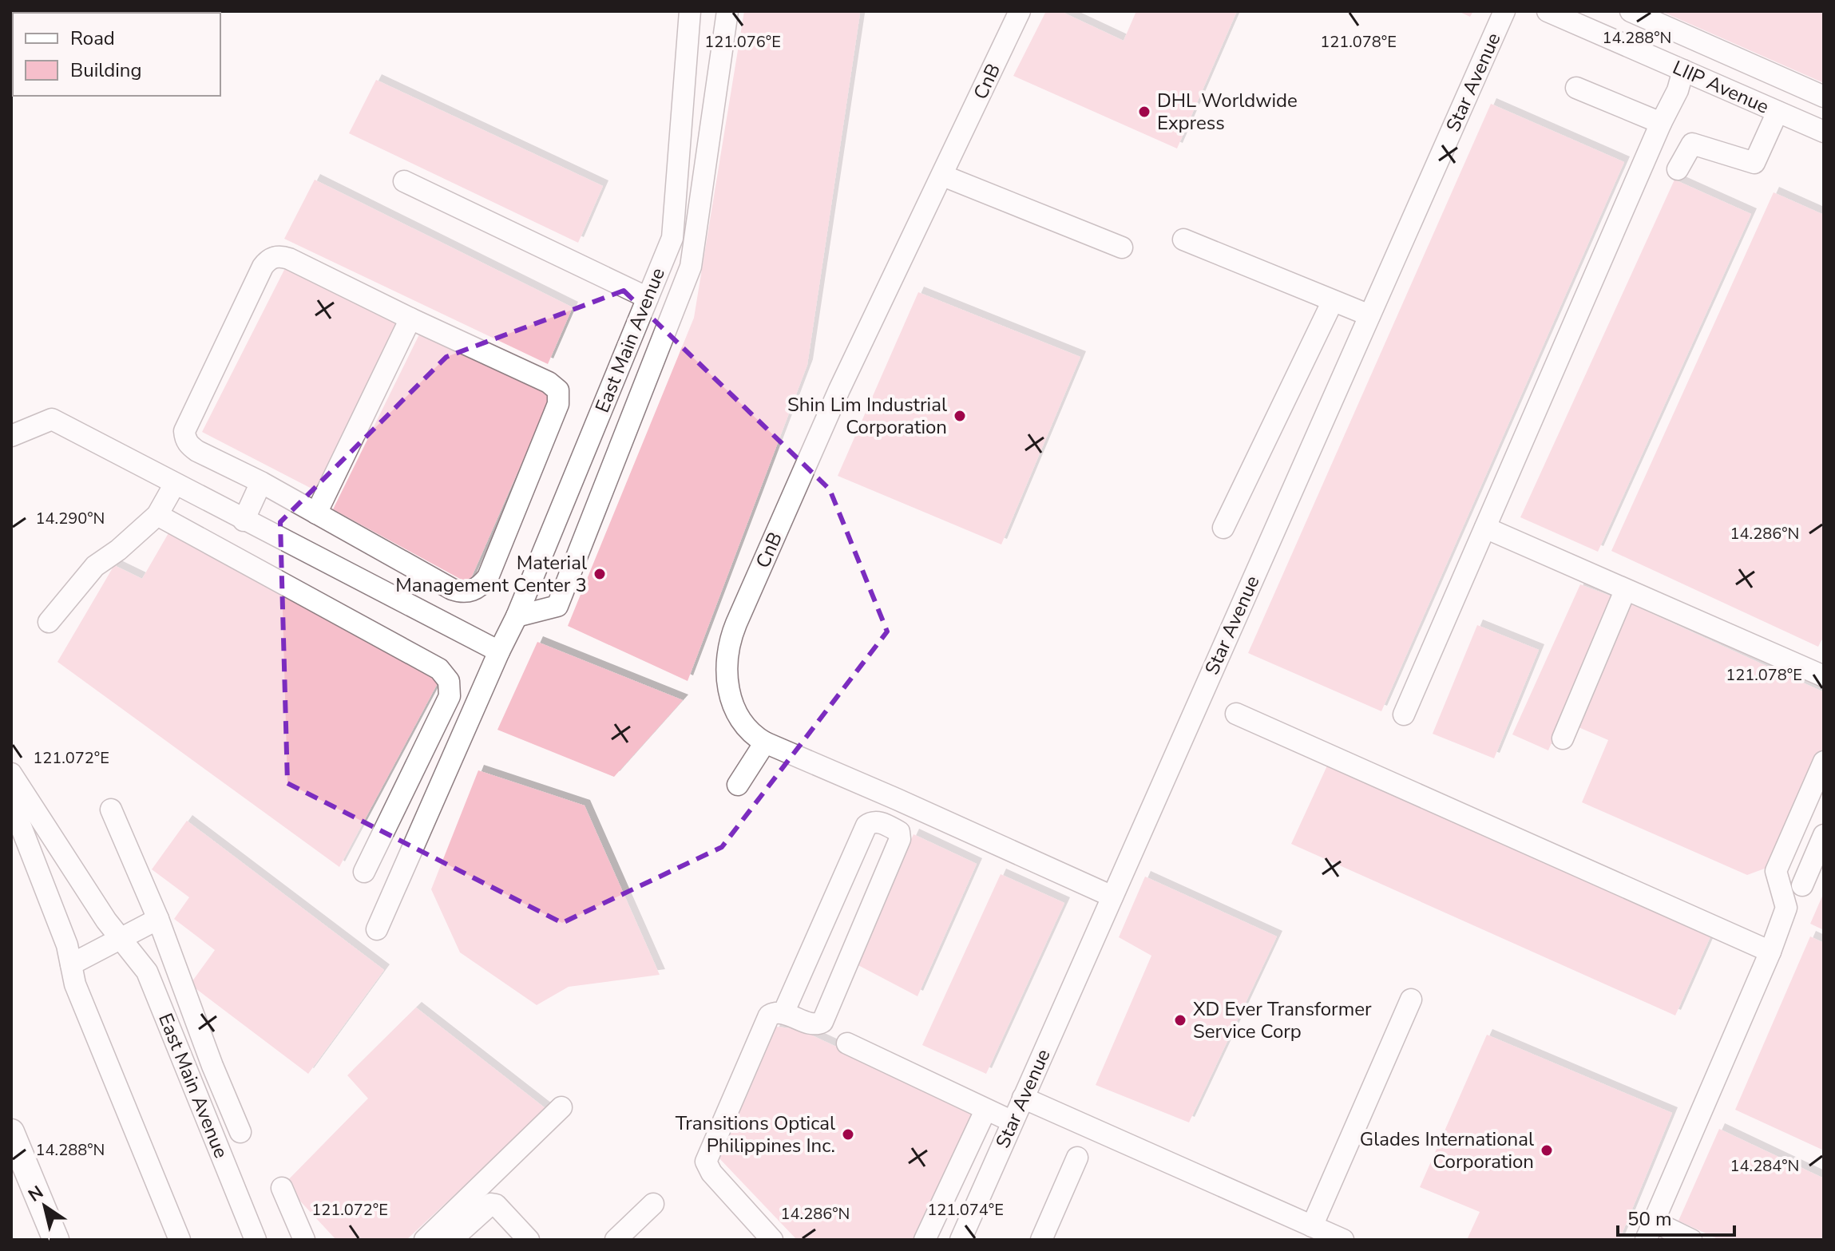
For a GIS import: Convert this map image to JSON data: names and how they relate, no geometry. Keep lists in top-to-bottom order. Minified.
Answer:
{"streets":{"street":["CnB","Star Avenue","LIIP Avenue","East Main Avenue"]},"crossings":[["CnB","Star Avenue"]],"places":["DHL Worldwide Express","Shin Lim Industrial Corporation","Material Management Center 3","XD Ever Transformer Service Corp","Transitions Optical Philippines Inc.","Glades International Corporation"],"legend":["Road","Building"],"scale_bar":"50 m","north":"top left","coordinates":["14.288°N","121.076°E","121.078°E","14.290°N","14.286°N","121.072°E","14.284°N","121.074°E"]}
